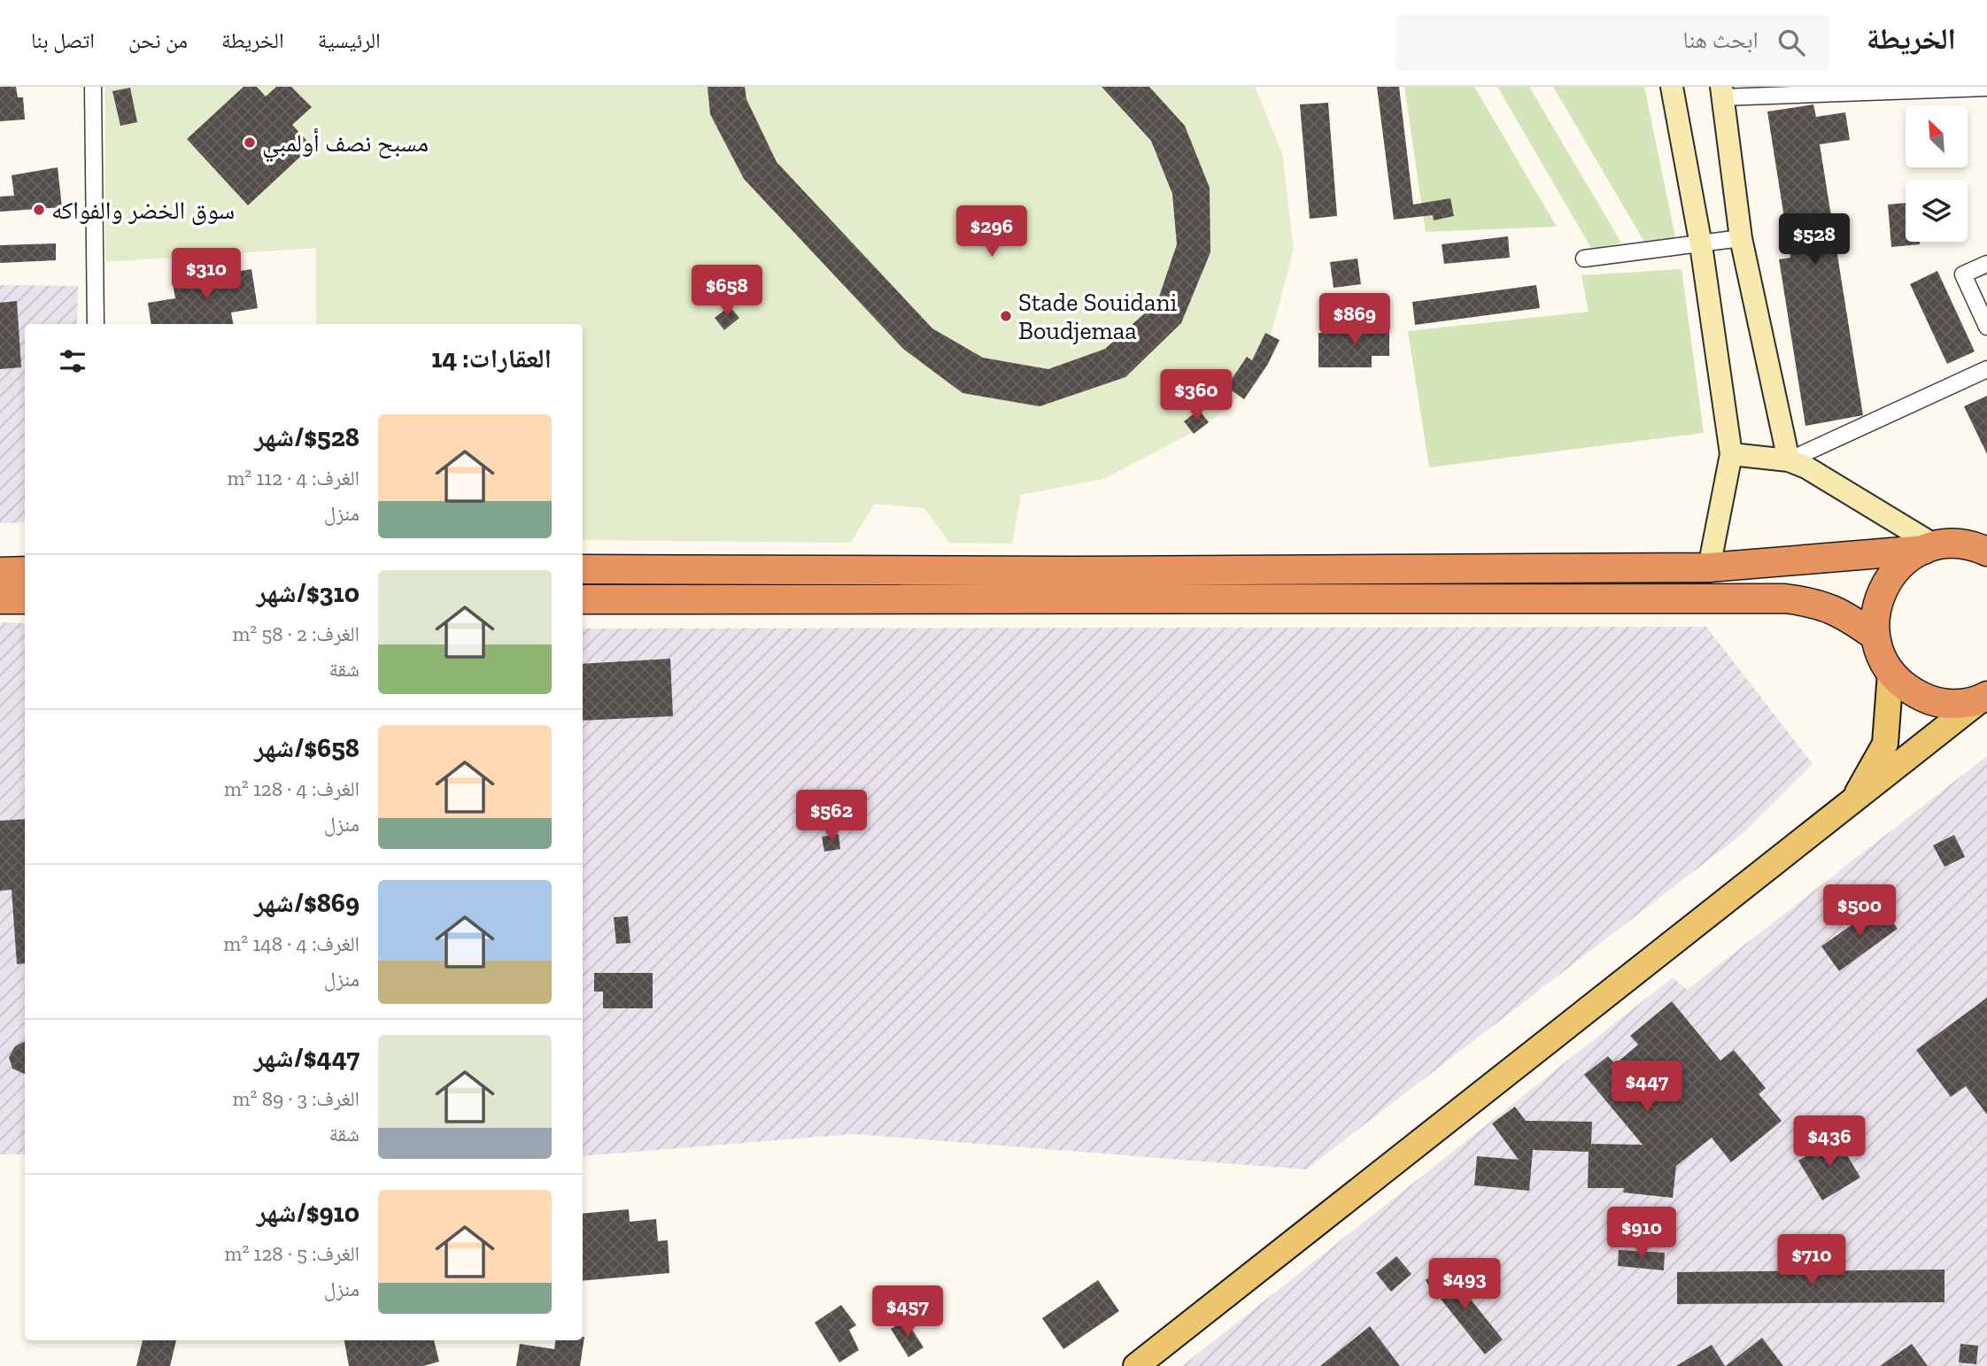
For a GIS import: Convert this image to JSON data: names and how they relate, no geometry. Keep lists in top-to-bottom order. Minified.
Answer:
{"places":["مسبح نصف أولمبي","سوق الخضر والفواكه","Stade Souidani Boudjemaa"],"north":"top left","page":{"header":"الخريطة","search":"ابحث هنا","nav":["الرئيسية","الخريطة","من نحن","اتصل بنا"],"price":["$296","$528","$310","$658","$869","$360","$562","$500","$447","$436","$910","$710","$493","$457"],"heading":"العقارات: 14","list":[{"name":"$528/شهر","note":"الغرف: 4 · 112 m² · منزل"},{"name":"$310/شهر","note":"الغرف: 2 · 58 m² · شقة"},{"name":"$658/شهر","note":"الغرف: 4 · 128 m² · منزل"},{"name":"$869/شهر","note":"الغرف: 4 · 148 m² · منزل"},{"name":"$447/شهر","note":"الغرف: 3 · 89 m² · شقة"},{"name":"$910/شهر","note":"الغرف: 5 · 128 m² · منزل"}]}}
